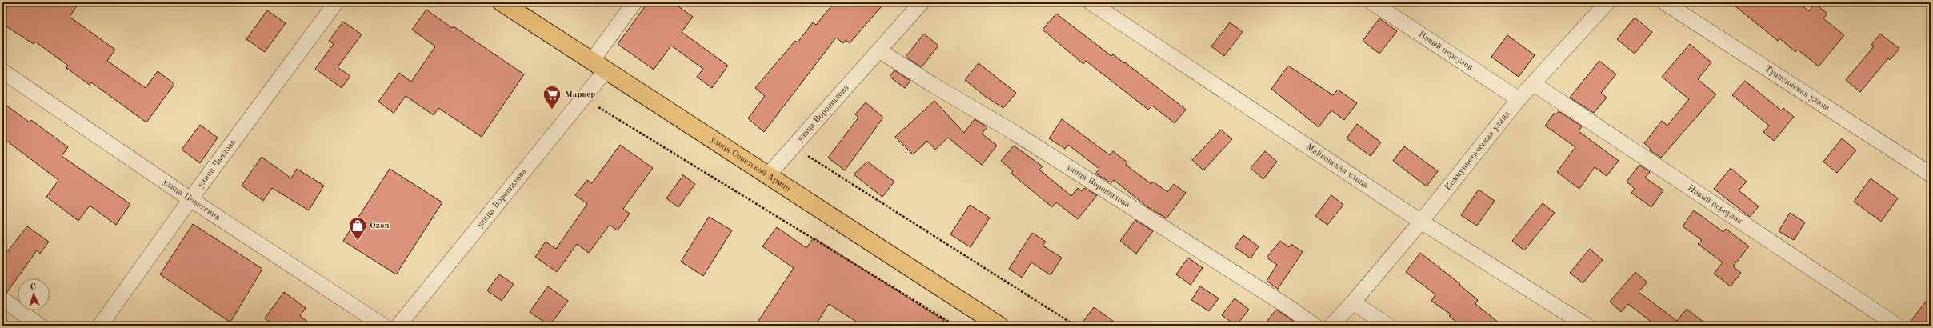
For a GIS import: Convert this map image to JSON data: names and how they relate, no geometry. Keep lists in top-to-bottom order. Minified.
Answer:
{"streets":{"main road":["улица Советской Армии"],"street":["Новый переулок","Туапсинская улица","улица Ворошилова","Коммунистическая улица","улица Чкалова","Майкопская улица","улица Поветкина"]},"crossings":[["Новый переулок","Коммунистическая улица"],["улица Ворошилова","улица Советской Армии"],["Коммунистическая улица","Майкопская улица"],["улица Чкалова","улица Поветкина"]],"places":{"supermarket":["Маркер"],"shop":["Ozon"]},"north":"top"}
